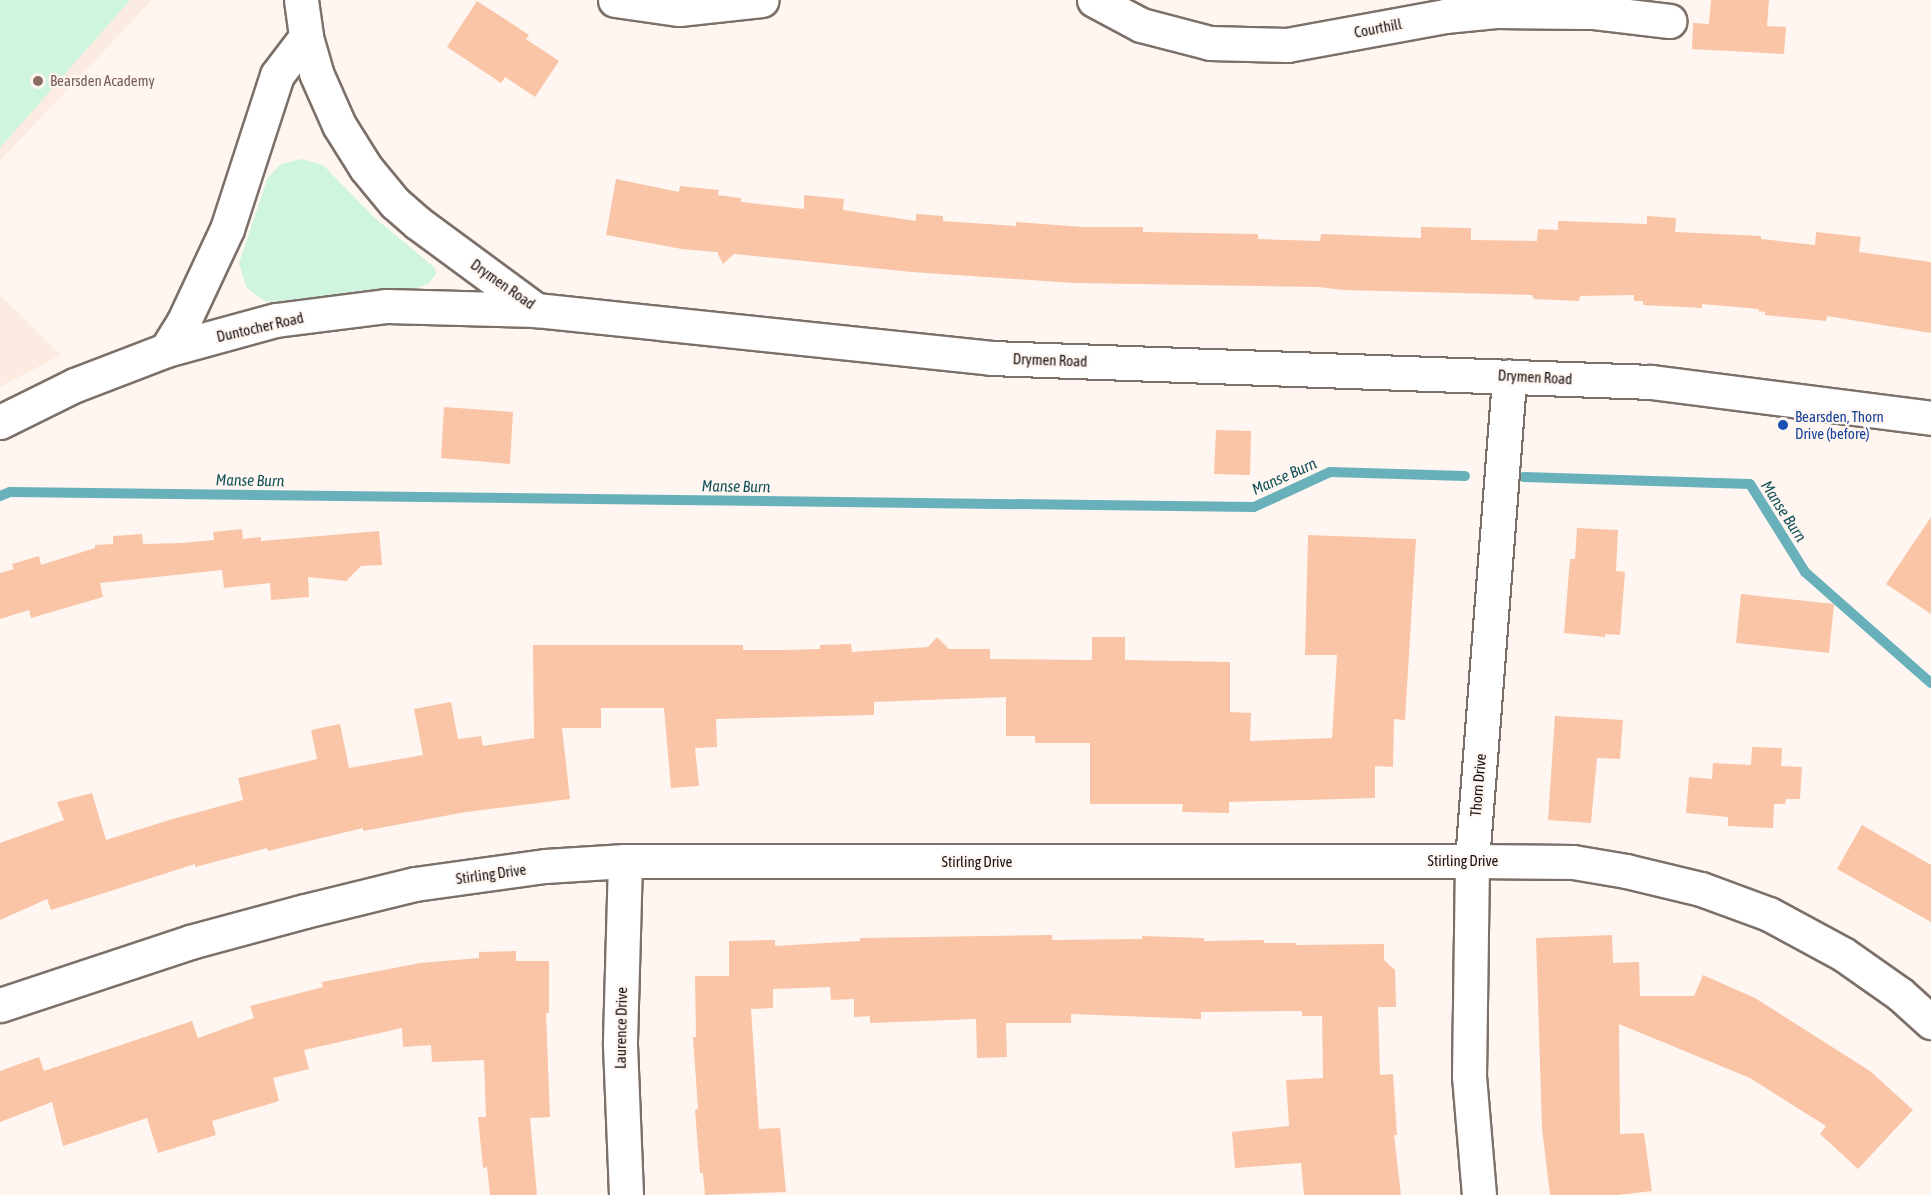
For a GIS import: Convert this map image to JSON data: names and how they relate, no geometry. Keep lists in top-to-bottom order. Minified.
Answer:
{"streets":{"street":["Courthill","Drymen Road","Duntocher Road","Thorn Drive","Stirling Drive","Laurence Drive"]},"crossings":[["Drymen Road","Duntocher Road"],["Drymen Road","Thorn Drive"],["Thorn Drive","Stirling Drive"],["Stirling Drive","Laurence Drive"]],"water":["Manse Burn"],"places":["Bearsden Academy","Bearsden, Thorn Drive (before)"]}
